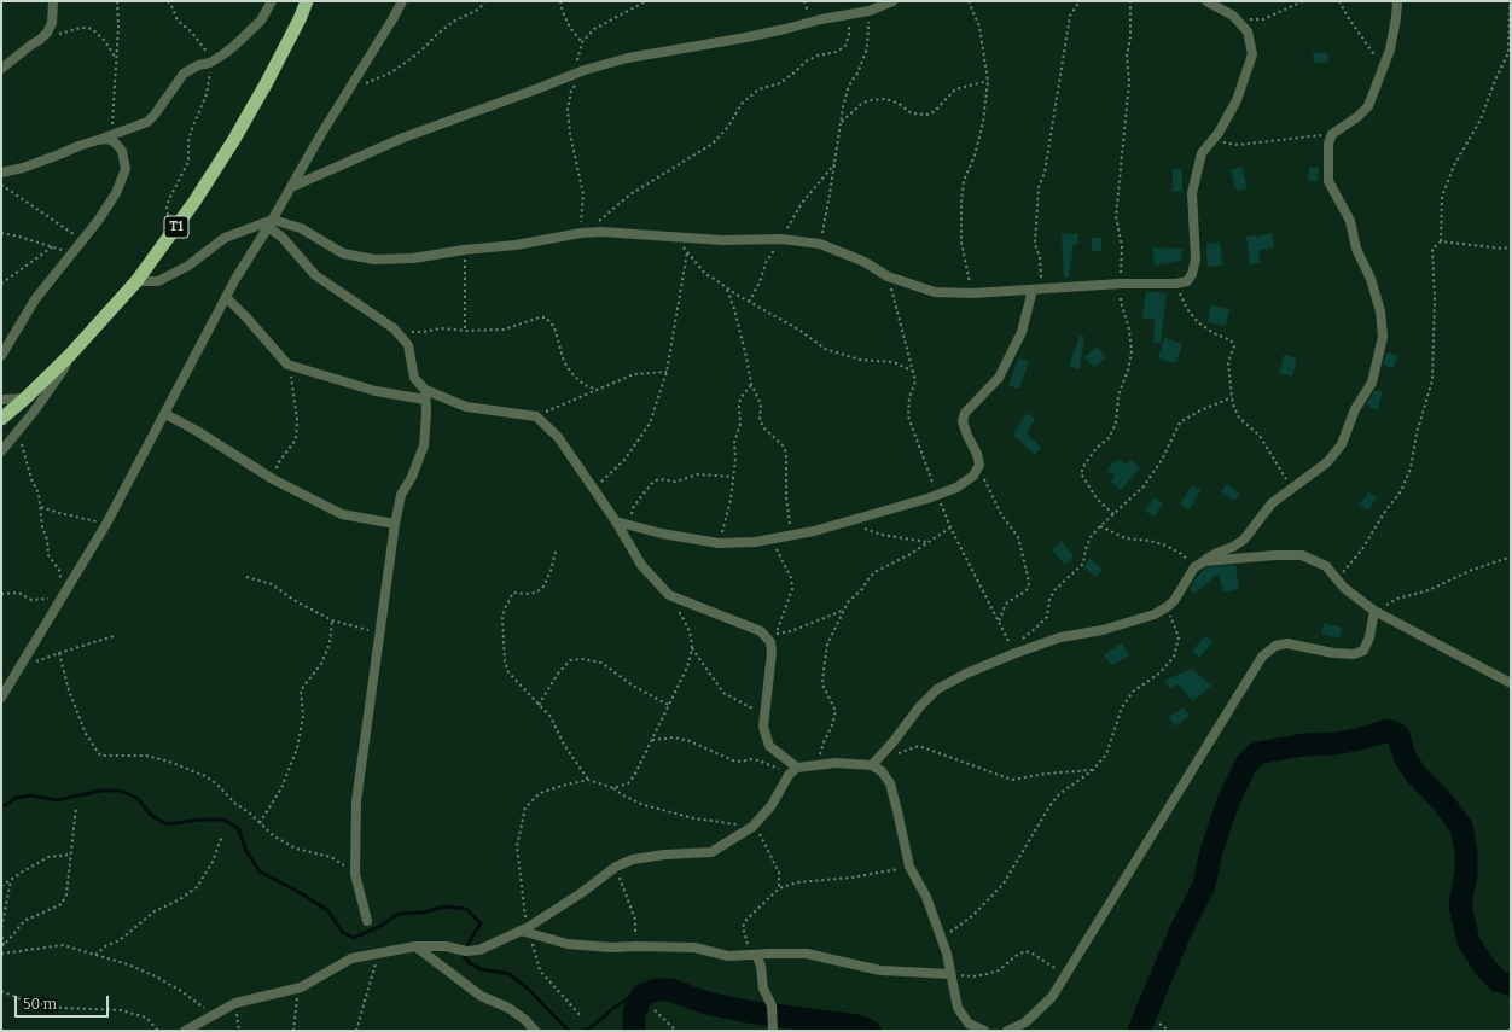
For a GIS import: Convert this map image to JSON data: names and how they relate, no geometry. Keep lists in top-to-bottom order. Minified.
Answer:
{"streets":{"highway":["T1"]},"scale_bar":"50 m"}
